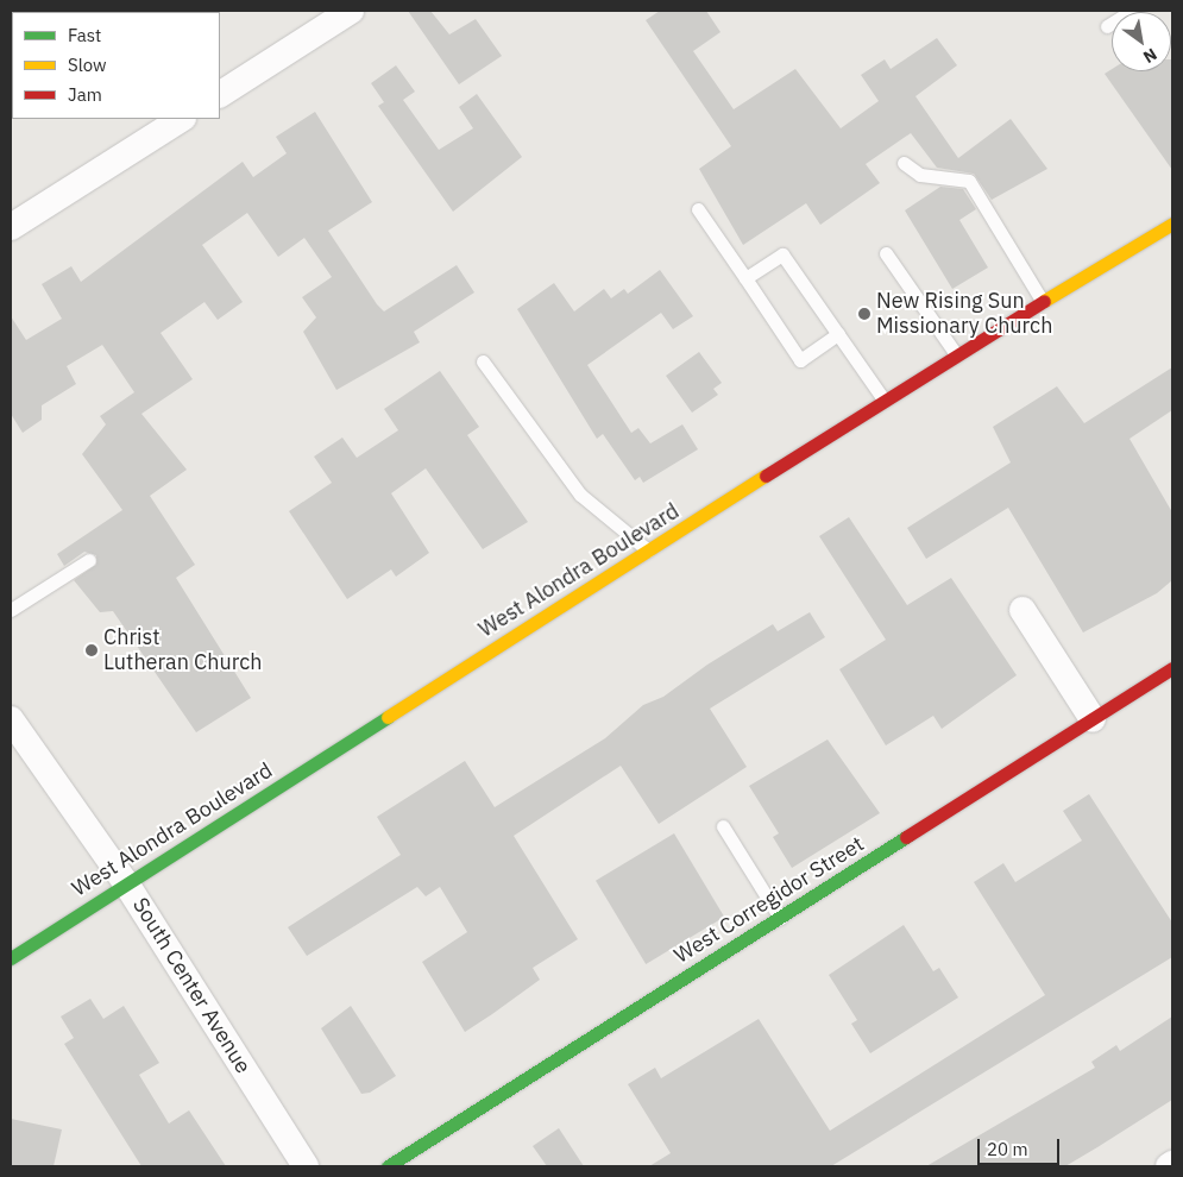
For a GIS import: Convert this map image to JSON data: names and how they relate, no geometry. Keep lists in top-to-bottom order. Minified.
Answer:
{"streets":{"main road":["West Alondra Boulevard","West Corregidor Street"],"street":["South Center Avenue"]},"crossings":[["West Alondra Boulevard","South Center Avenue"]],"places":["New Rising Sun Missionary Church","Christ Lutheran Church"],"legend":["Fast","Slow","Jam"],"scale_bar":"20 m","north":"bottom right"}
